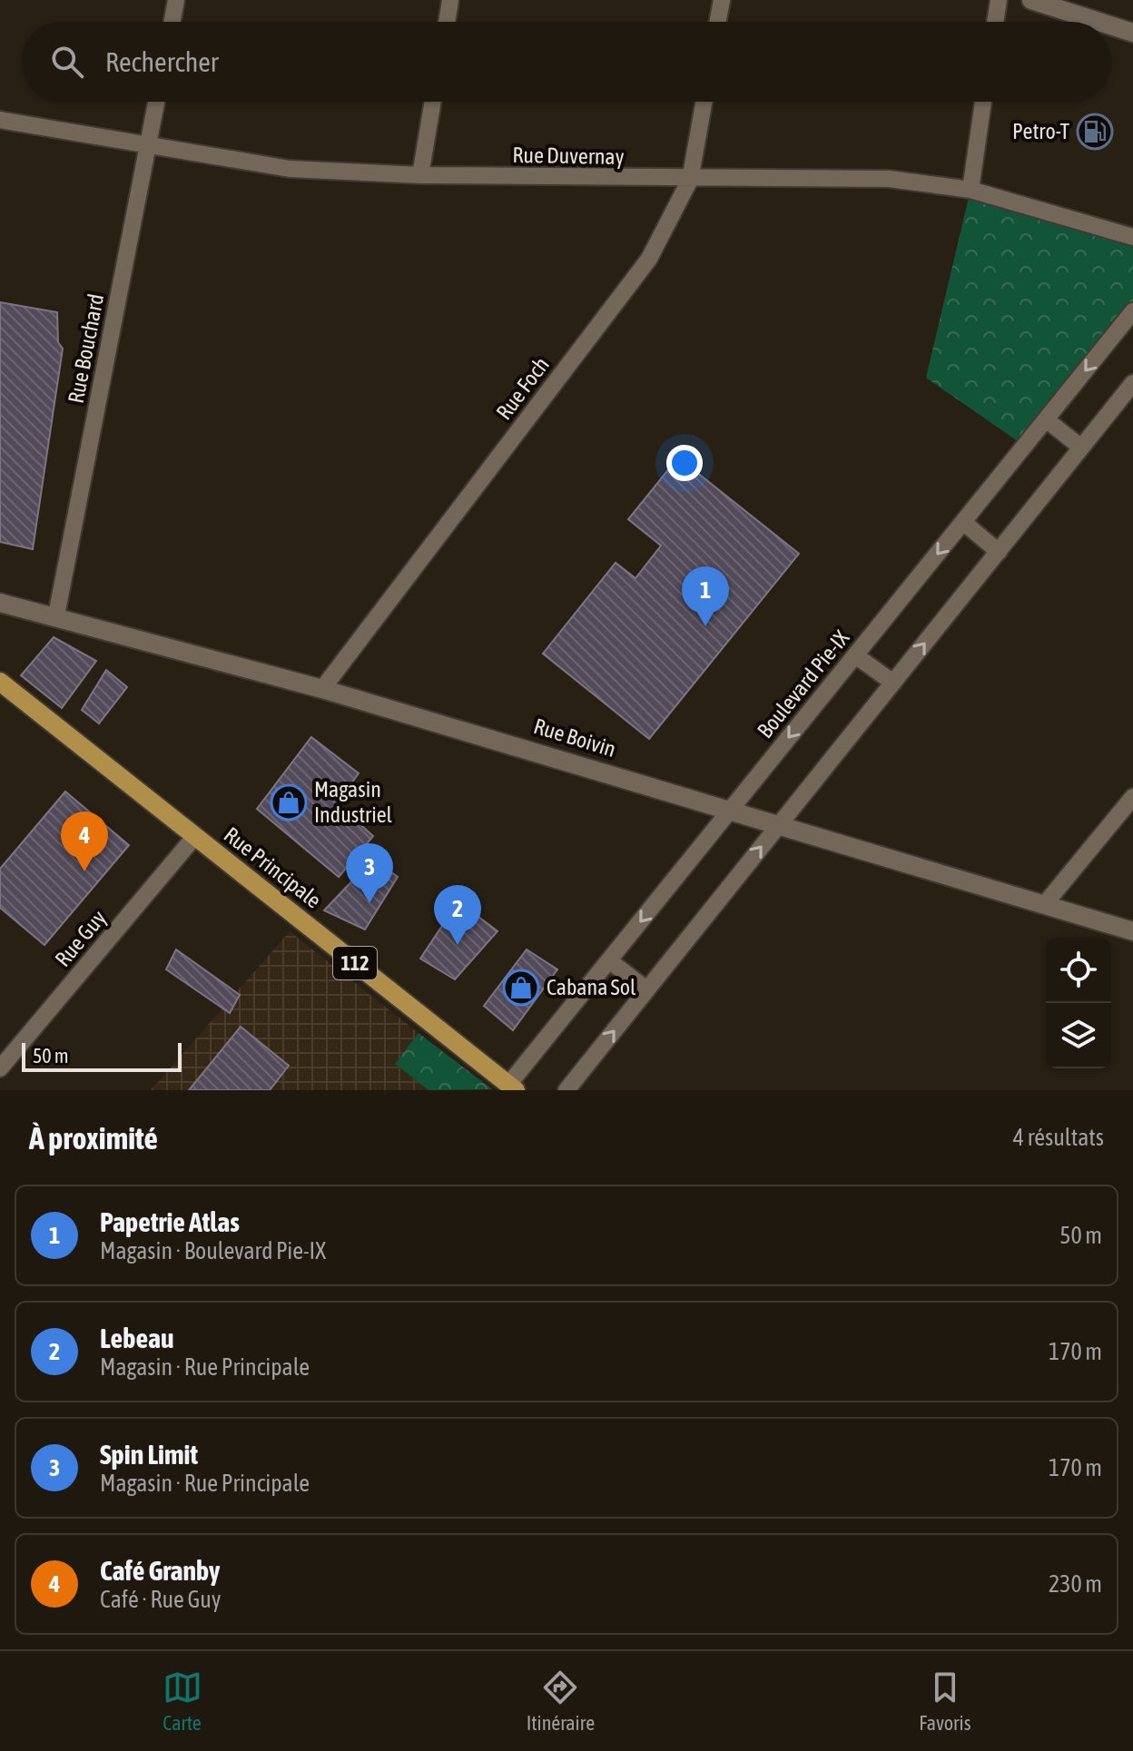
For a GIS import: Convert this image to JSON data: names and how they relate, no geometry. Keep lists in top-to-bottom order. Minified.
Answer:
{"streets":{"main road":["Rue Principale","112"],"street":["Rue Duvernay","Rue Bouchard","Rue Foch","Boulevard Pie-IX","Rue Boivin","Rue Guy"]},"crossings":[["Rue Duvernay","Rue Bouchard"],["Rue Duvernay","Rue Foch"],["Rue Bouchard","Rue Boivin"],["Rue Foch","Rue Boivin"],["Boulevard Pie-IX","Rue Boivin"],["Boulevard Pie-IX","Rue Principale"],["Rue Principale","Rue Guy"]],"places":{"fuel station":["Petro-T"],"shop":["Magasin Industriel","Cabana Sol"]},"scale_bar":"50 m","page":{"search":"Rechercher","pins":["1","4","3","2"],"scale":"50 m","heading":["À proximité","4 résultats"],"list":[{"mark":"1","name":"Papetrie Atlas","note":"Magasin · Boulevard Pie-IX","value":"50 m"},{"mark":"2","name":"Lebeau","note":"Magasin · Rue Principale","value":"170 m"},{"mark":"3","name":"Spin Limit","note":"Magasin · Rue Principale","value":"170 m"},{"mark":"4","name":"Café Granby","note":"Café · Rue Guy","value":"230 m"}],"nav":["Carte","Itinéraire","Favoris"]}}
